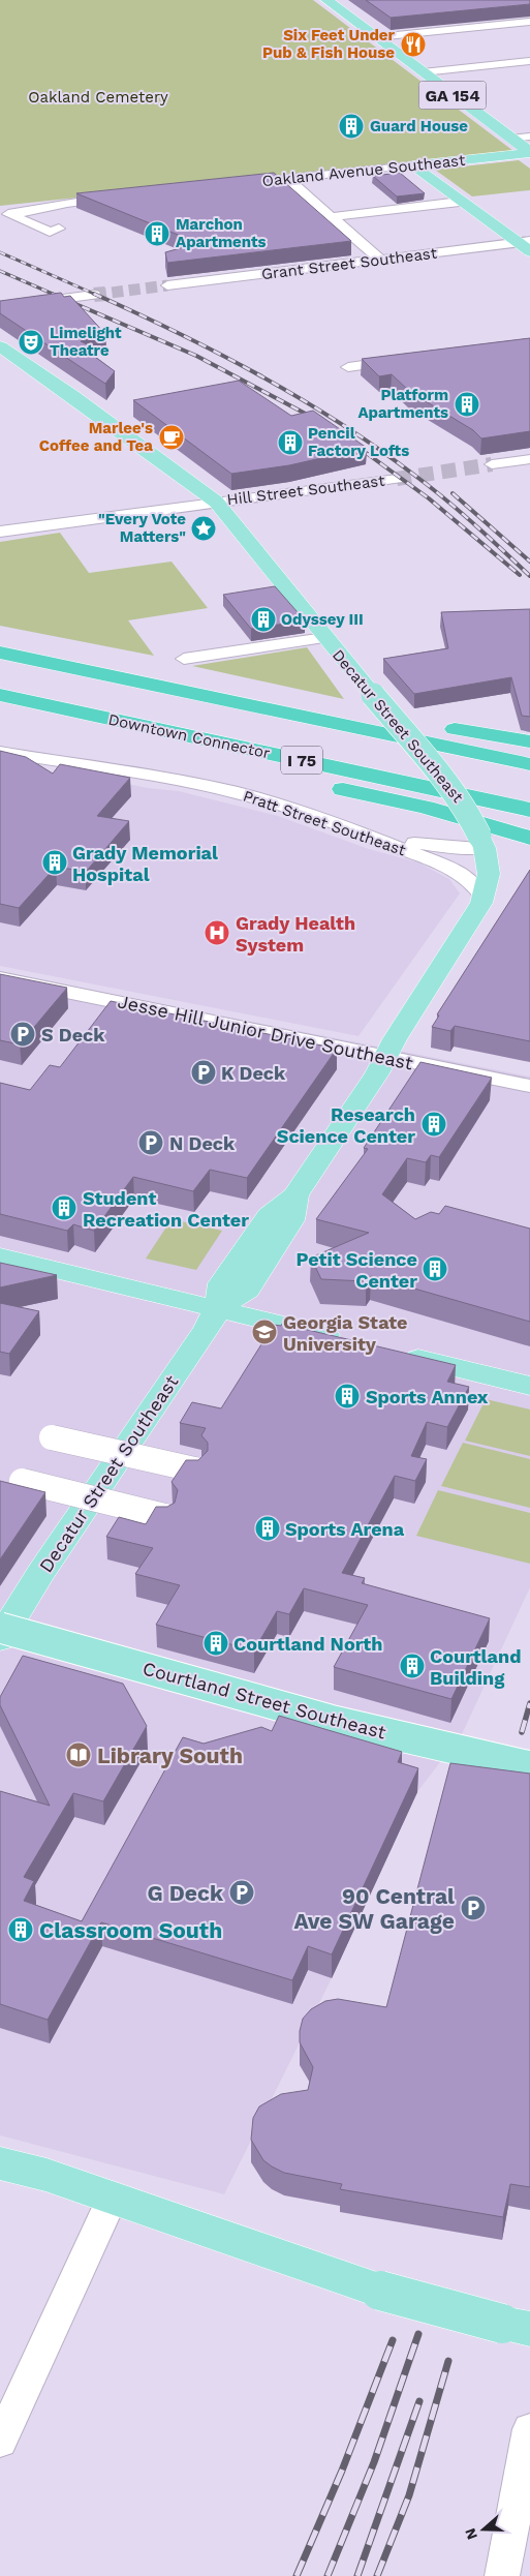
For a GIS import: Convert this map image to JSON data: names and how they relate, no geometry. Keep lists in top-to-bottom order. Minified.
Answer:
{"streets":{"highway":["Downtown Connector","I 75"],"main road":["GA 154","Oakland Avenue Southeast","Decatur Street Southeast","Courtland Street Southeast"],"street":["Grant Street Southeast","Hill Street Southeast","Pratt Street Southeast","Jesse Hill Junior Drive Southeast"]},"crossings":[["GA 154","Oakland Avenue Southeast"],["Hill Street Southeast","Decatur Street Southeast"],["Decatur Street Southeast","Pratt Street Southeast"],["Decatur Street Southeast","Jesse Hill Junior Drive Southeast"]],"parks":["Oakland Cemetery"],"places":{"restaurant":["Six Feet Under Pub & Fish House"],"building":["Guard House","Marchon Apartments","Platform Apartments","Pencil Factory Lofts","Odyssey III","Grady Memorial Hospital","Research Science Center","Student Recreation Center","Petit Science Center","Sports Annex","Sports Arena","Courtland North","Courtland Building","Classroom South"],"theatre":["Limelight Theatre"],"cafe":["Marlee's Coffee and Tea"],"place":["\"Every Vote Matters\""],"hospital":["Grady Health System"],"parking":["S Deck","K Deck","N Deck","G Deck","90 Central Ave SW Garage"],"school or university":["Georgia State University"],"library":["Library South"]},"north":"left"}
